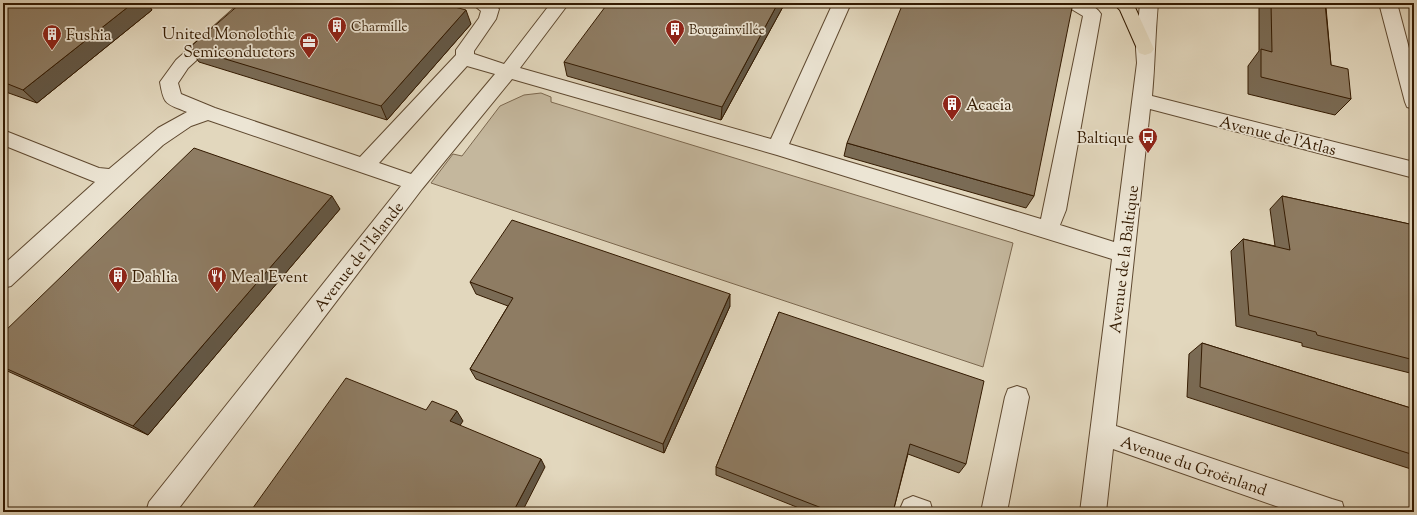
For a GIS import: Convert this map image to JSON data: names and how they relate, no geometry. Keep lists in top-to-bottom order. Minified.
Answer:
{"streets":{"street":["Avenue de l'Atlas","Avenue de l'Islande","Avenue de la Baltique","Avenue du Groënland"]},"crossings":[["Avenue de l'Atlas","Avenue de la Baltique"],["Avenue de la Baltique","Avenue du Groënland"]],"places":{"building":["Charmille","Bougainvillée","Fushia","Acacia","Dahlia"],"office":["United Monolothic Semiconductors"],"bus stop":["Baltique"],"restaurant":["Meal Event"]}}
